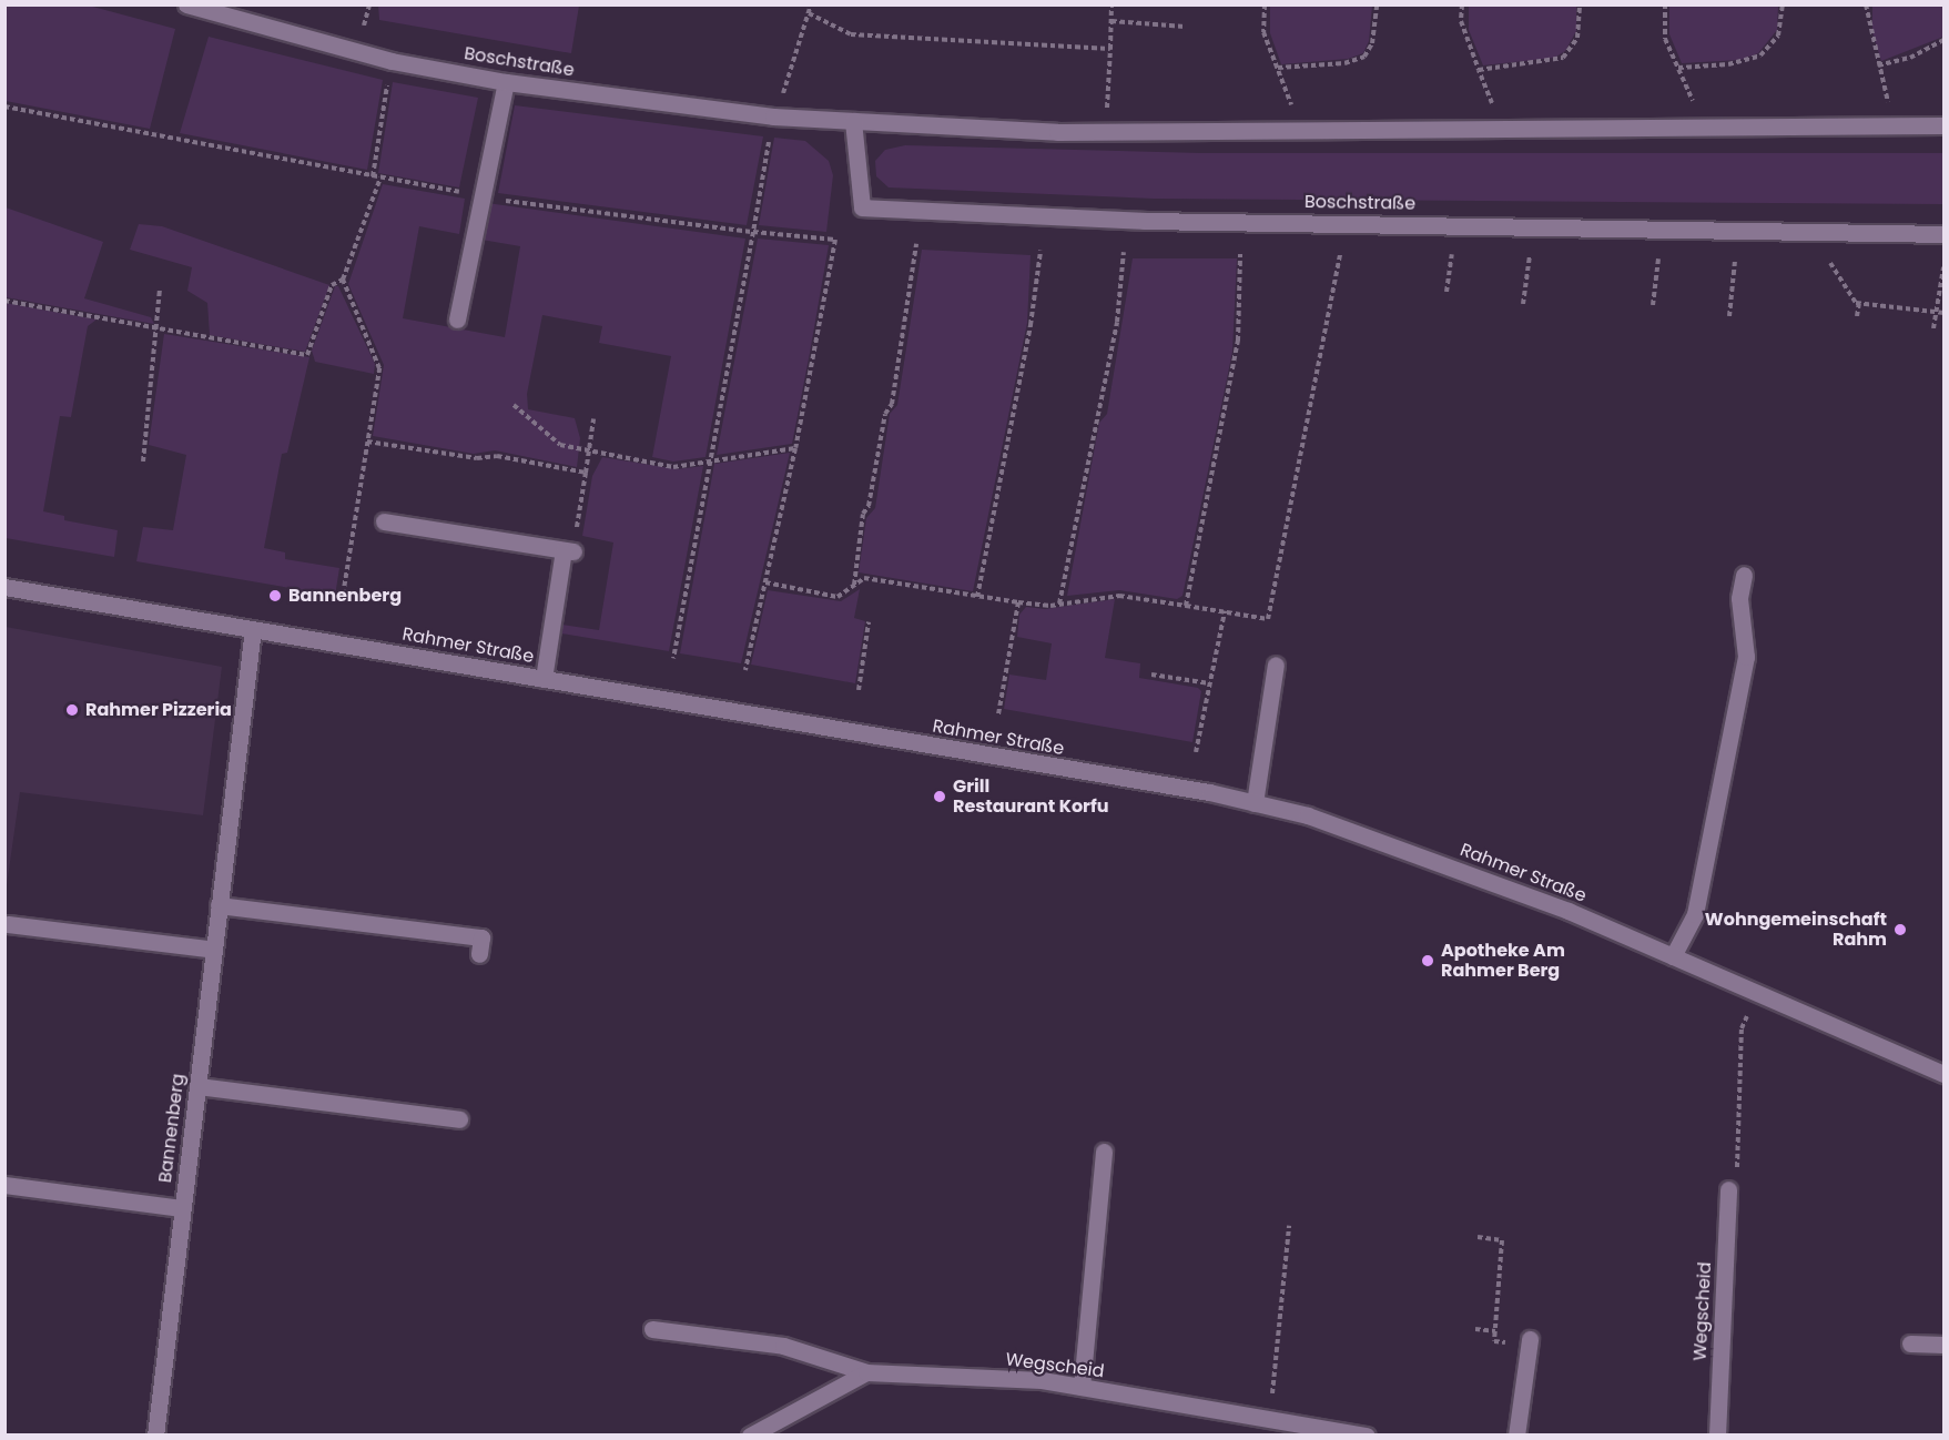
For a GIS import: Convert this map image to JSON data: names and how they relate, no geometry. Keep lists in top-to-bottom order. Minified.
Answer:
{"streets":{"street":["Boschstraße","Rahmer Straße","Bannenberg","Wegscheid"]},"crossings":[["Rahmer Straße","Bannenberg"]],"places":["Bannenberg","Rahmer Pizzeria","Grill Restaurant Korfu","Wohngemeinschaft Rahm","Apotheke Am Rahmer Berg"]}
